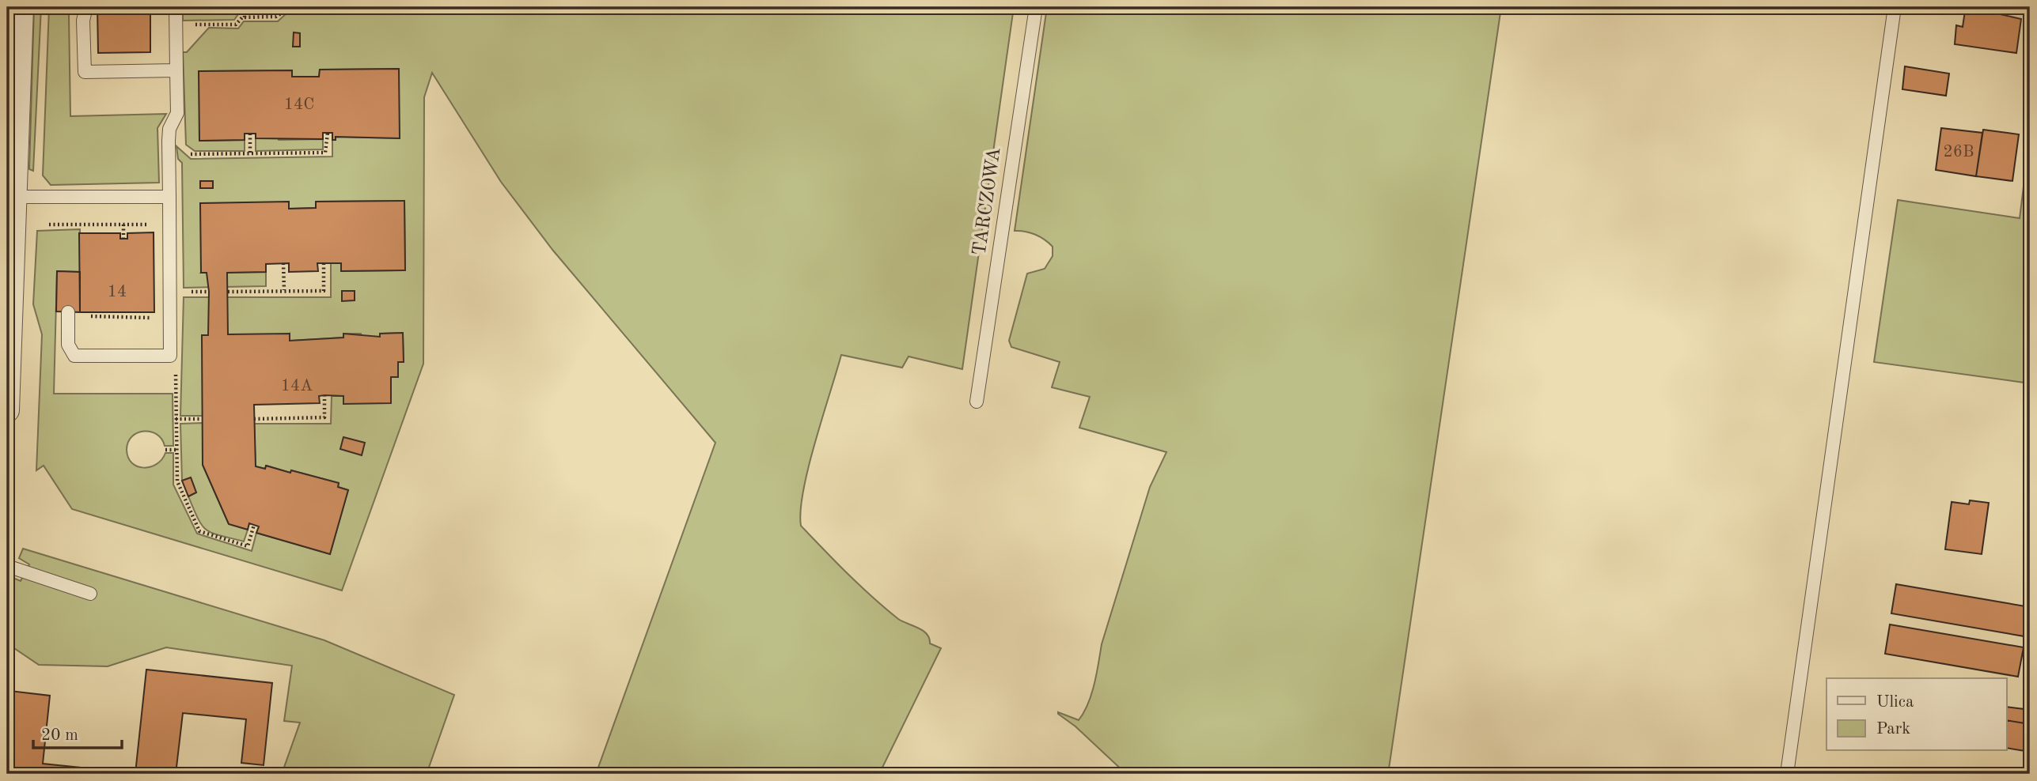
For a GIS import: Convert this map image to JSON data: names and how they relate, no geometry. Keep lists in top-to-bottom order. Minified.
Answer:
{"streets":{"lane":["TARCZOWA"]},"house_numbers":["14C","26B","14","14A"],"legend":["Ulica","Park"],"scale_bar":"20 m"}
